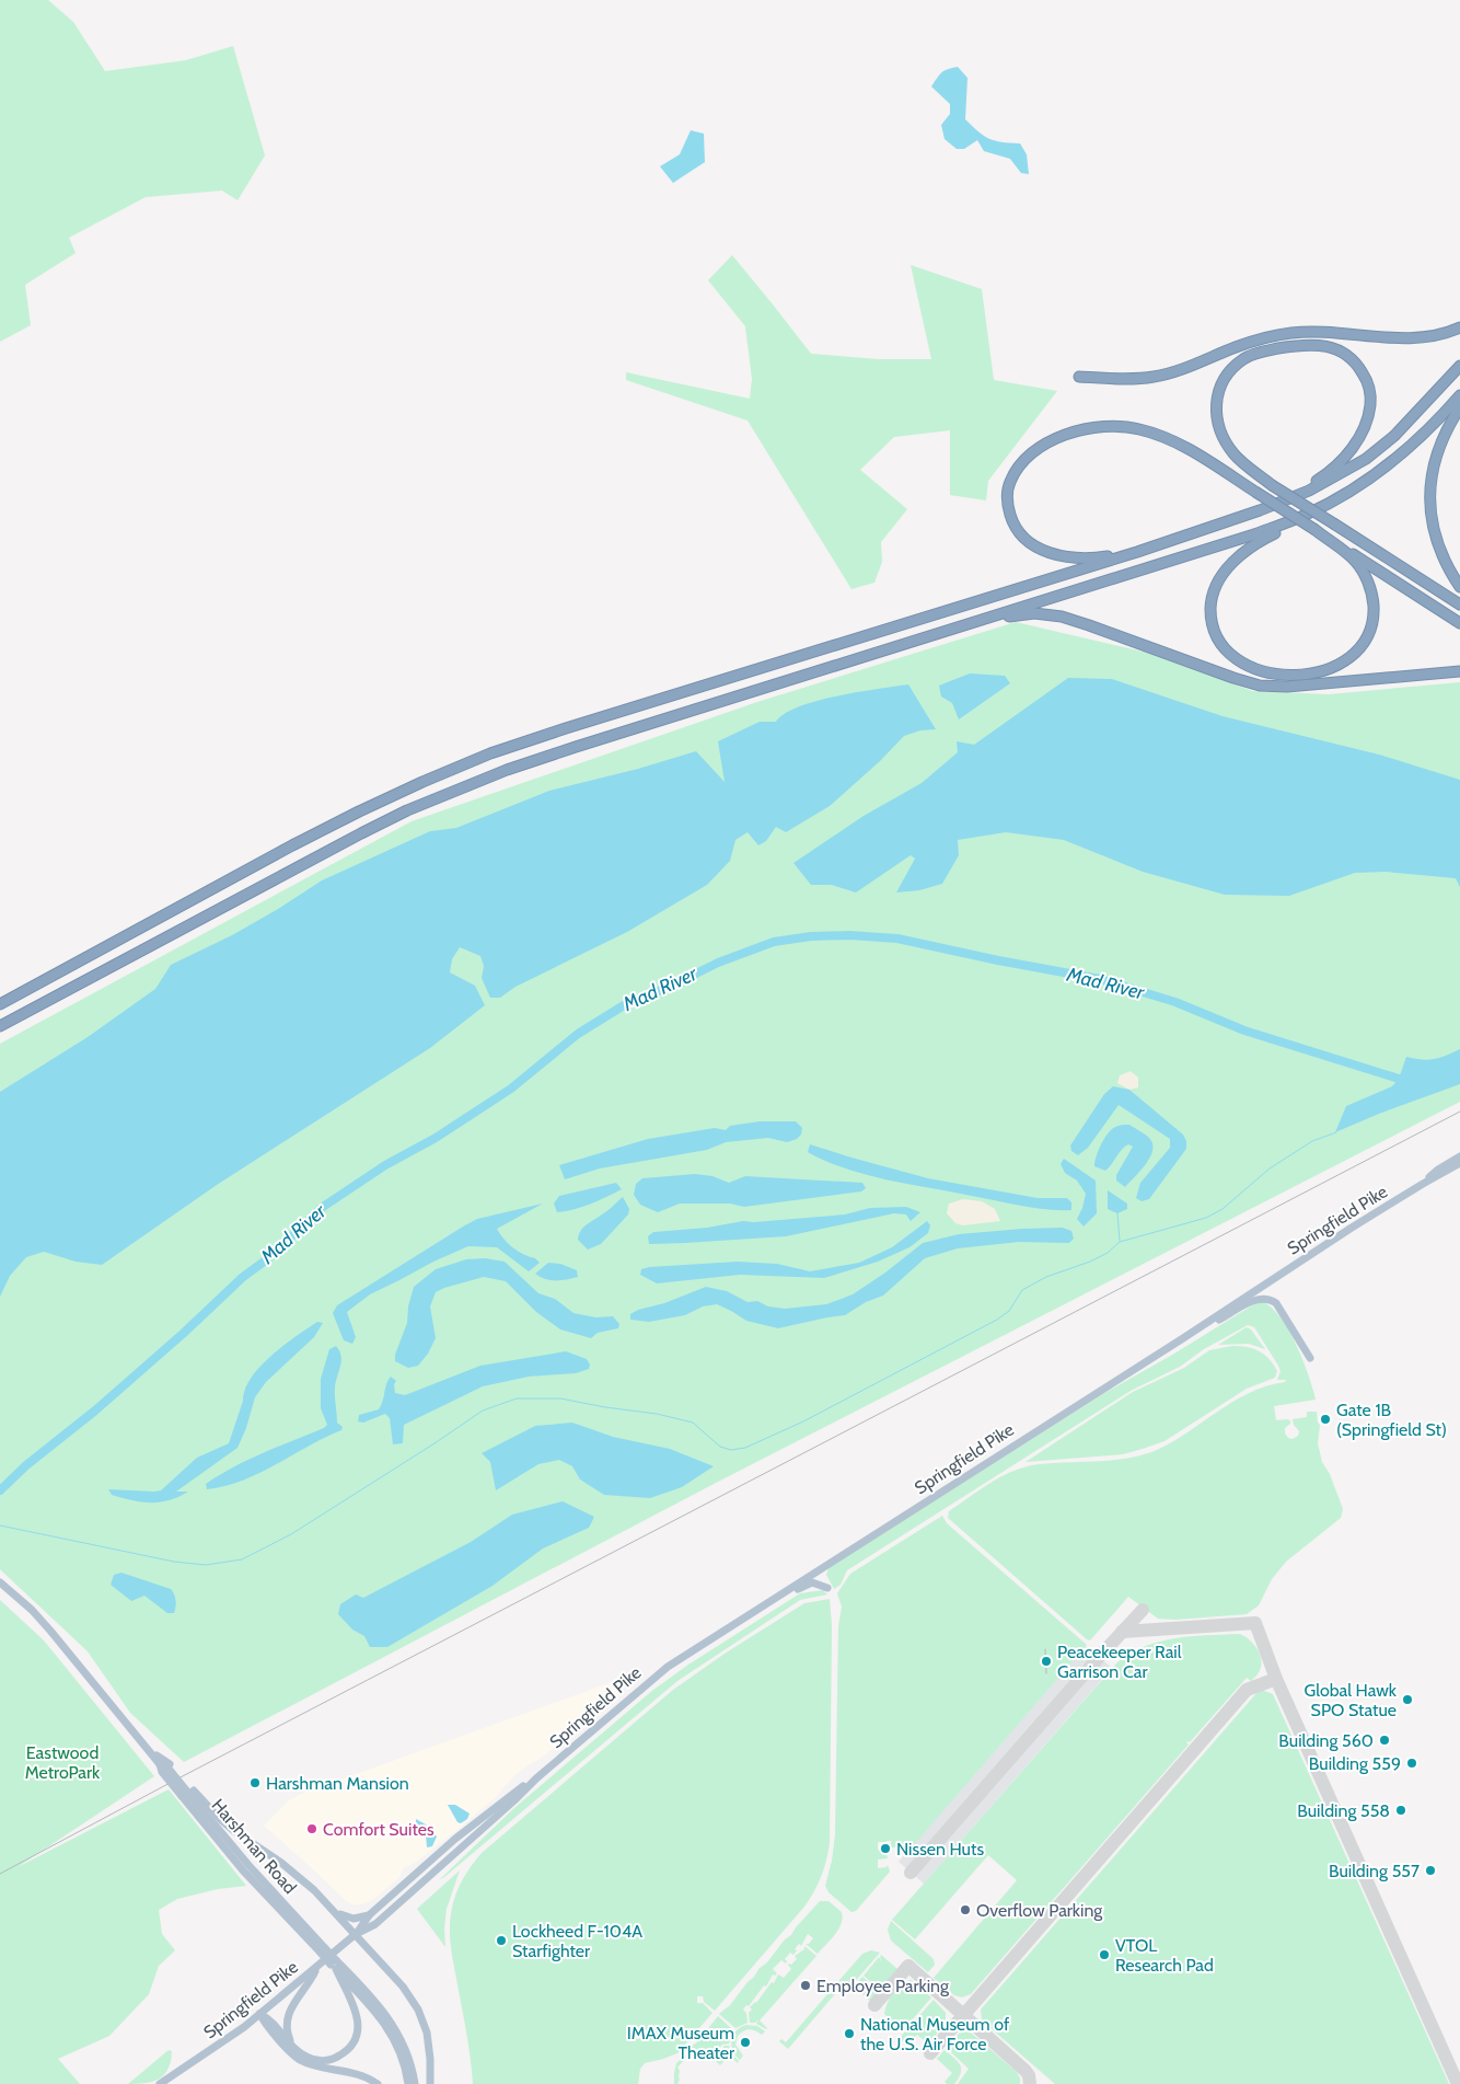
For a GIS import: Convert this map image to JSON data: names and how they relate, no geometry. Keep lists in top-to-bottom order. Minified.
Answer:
{"streets":{"main road":["Springfield Pike","Harshman Road"]},"water":["Mad River"],"parks":["Eastwood MetroPark"],"places":["Gate 1B (Springfield St)","Peacekeeper Rail Garrison Car","Global Hawk SPO Statue","Building 560","Building 559","Harshman Mansion","Building 558","Comfort Suites","Nissen Huts","Building 557","Overflow Parking","Lockheed F-104A Starfighter","VTOL Research Pad","Employee Parking","National Museum of the U.S. Air Force","IMAX Museum Theater"]}
